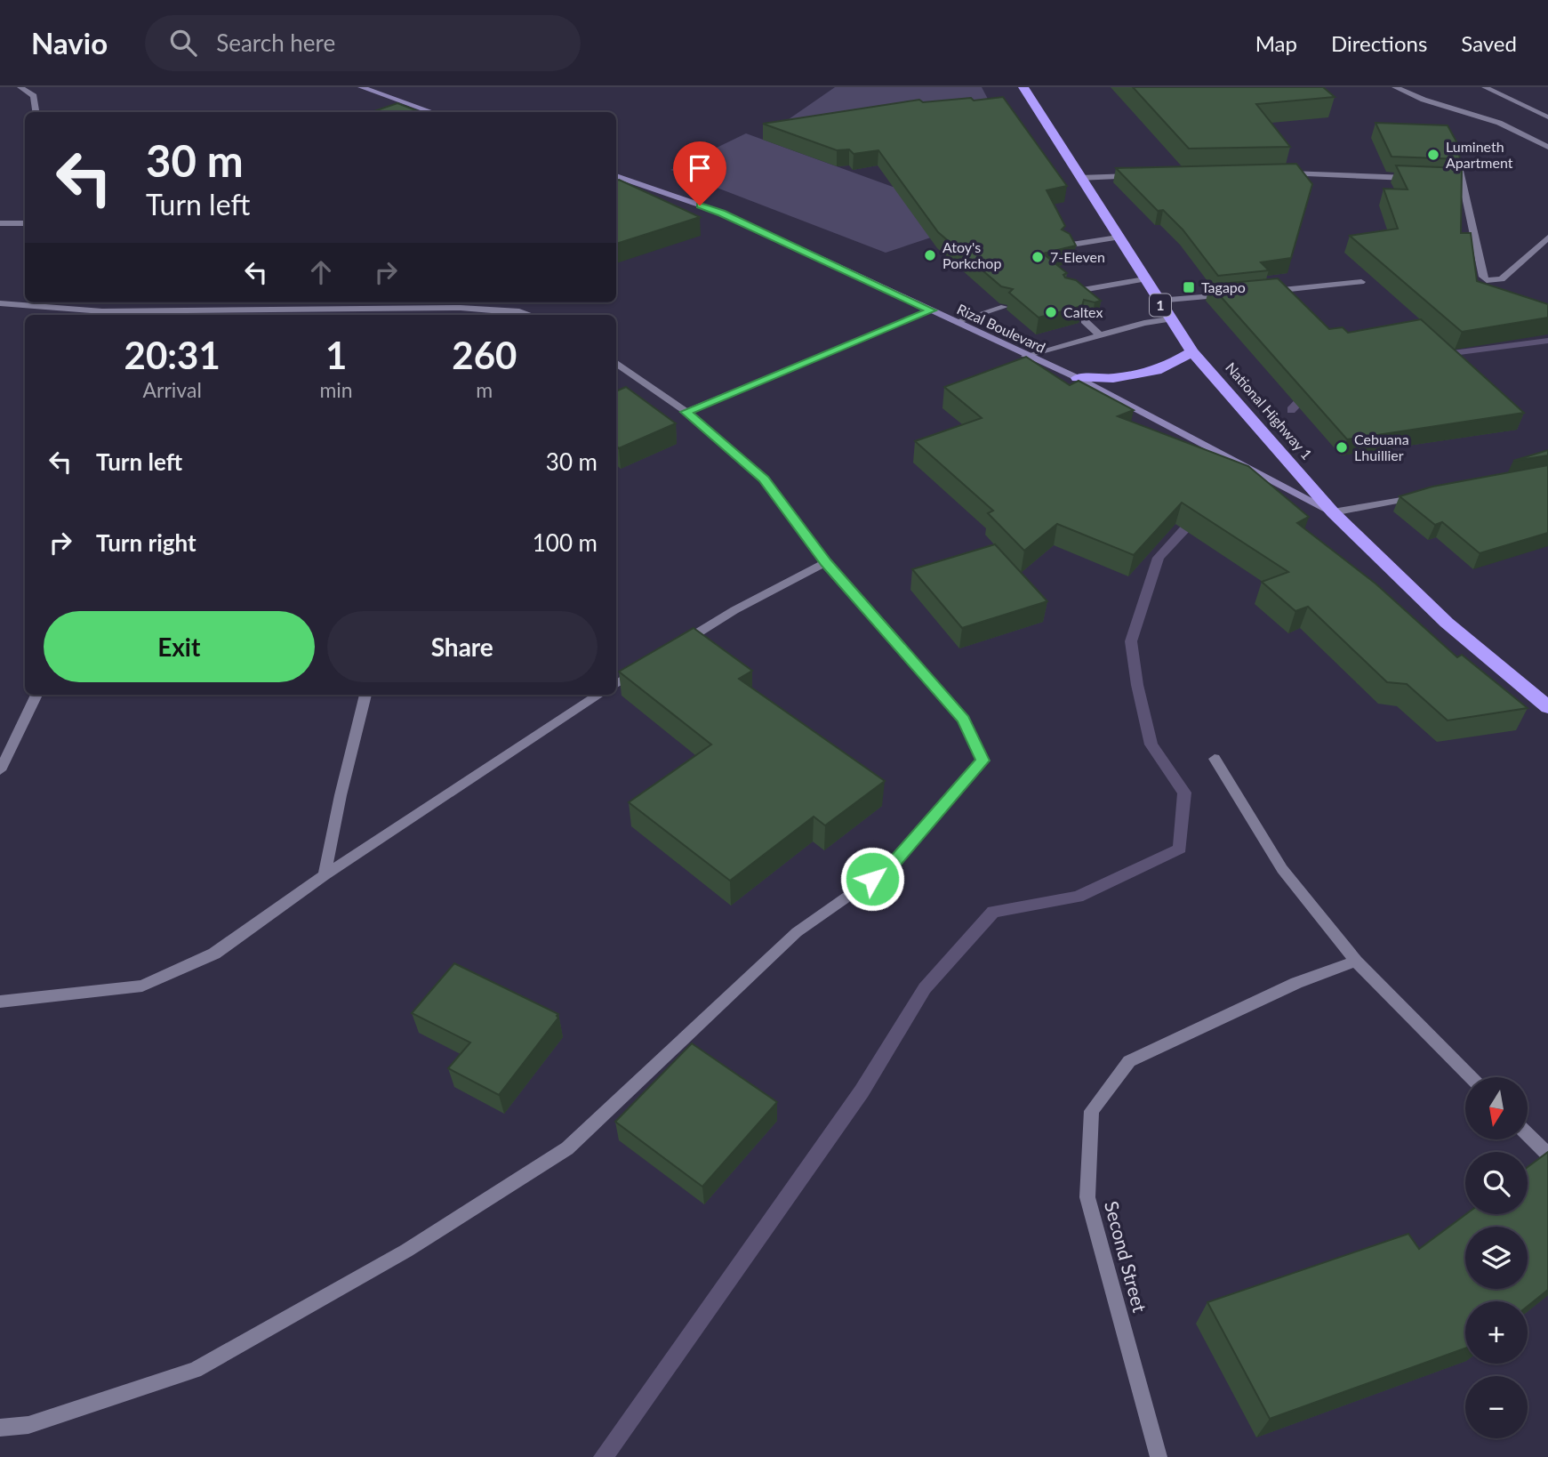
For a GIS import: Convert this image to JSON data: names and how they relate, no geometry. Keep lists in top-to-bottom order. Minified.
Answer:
{"streets":{"highway":["1","National Highway 1"],"main road":["Rizal Boulevard"],"street":["Second Street"]},"crossings":[["Rizal Boulevard","National Highway 1"]],"places":{"other":["Lumineth Apartment","Atoy's Porkchop","7-Eleven","Caltex","Cebuana Lhuillier"],"transit":["Tagapo"]},"north":"bottom","page":{"header":"Navio","search":"Search here","nav":["Map","Directions","Saved"],"turn":["30 m","Turn left"],"eta":["20:31","Arrival","1","min","260","m"],"list":[{"name":"Turn left","value":"30 m"},{"name":"Turn right","value":"100 m"}],"buttons":["Exit","Share"],"map_buttons":["+","−"]}}
